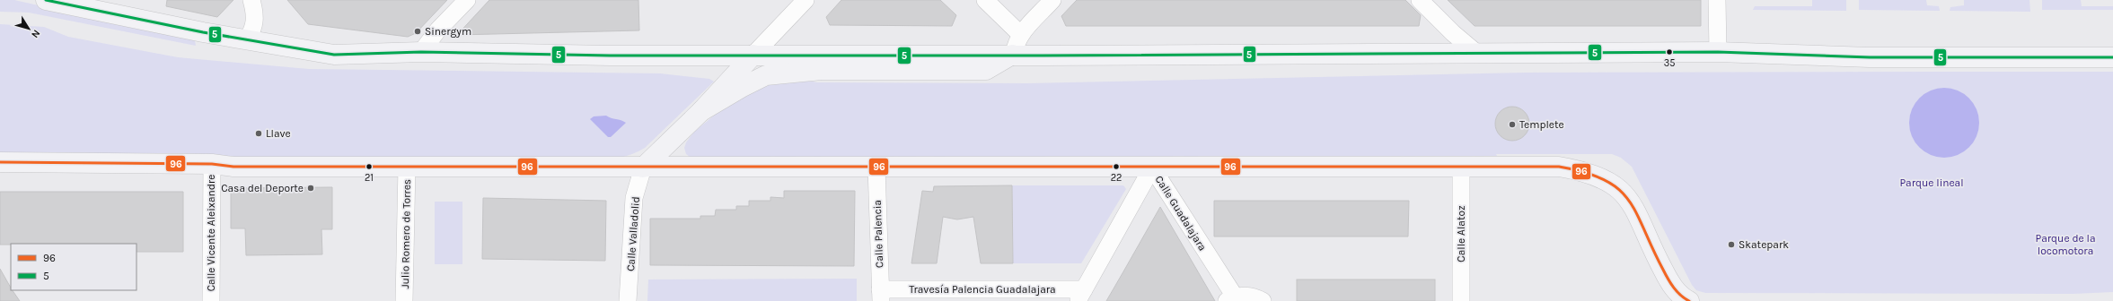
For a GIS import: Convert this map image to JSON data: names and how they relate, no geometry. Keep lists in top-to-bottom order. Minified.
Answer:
{"streets":{"street":["Calle Guadalajara","Calle Vicente Aleixandre","Julio Romero de Torres","Calle Valladolid","Calle Palencia","Calle Alatoz","Travesía Palencia Guadalajara"]},"crossings":[["Calle Guadalajara","Travesía Palencia Guadalajara"],["Calle Palencia","Travesía Palencia Guadalajara"]],"parks":["Parque lineal","Parque de la locomotora"],"places":["Sinergym","35","Templete","Llave","21","22","Casa del Deporte","Skatepark"],"lines":["transit line 5","transit line 96"],"legend":["96","5"],"north":"bottom right"}
